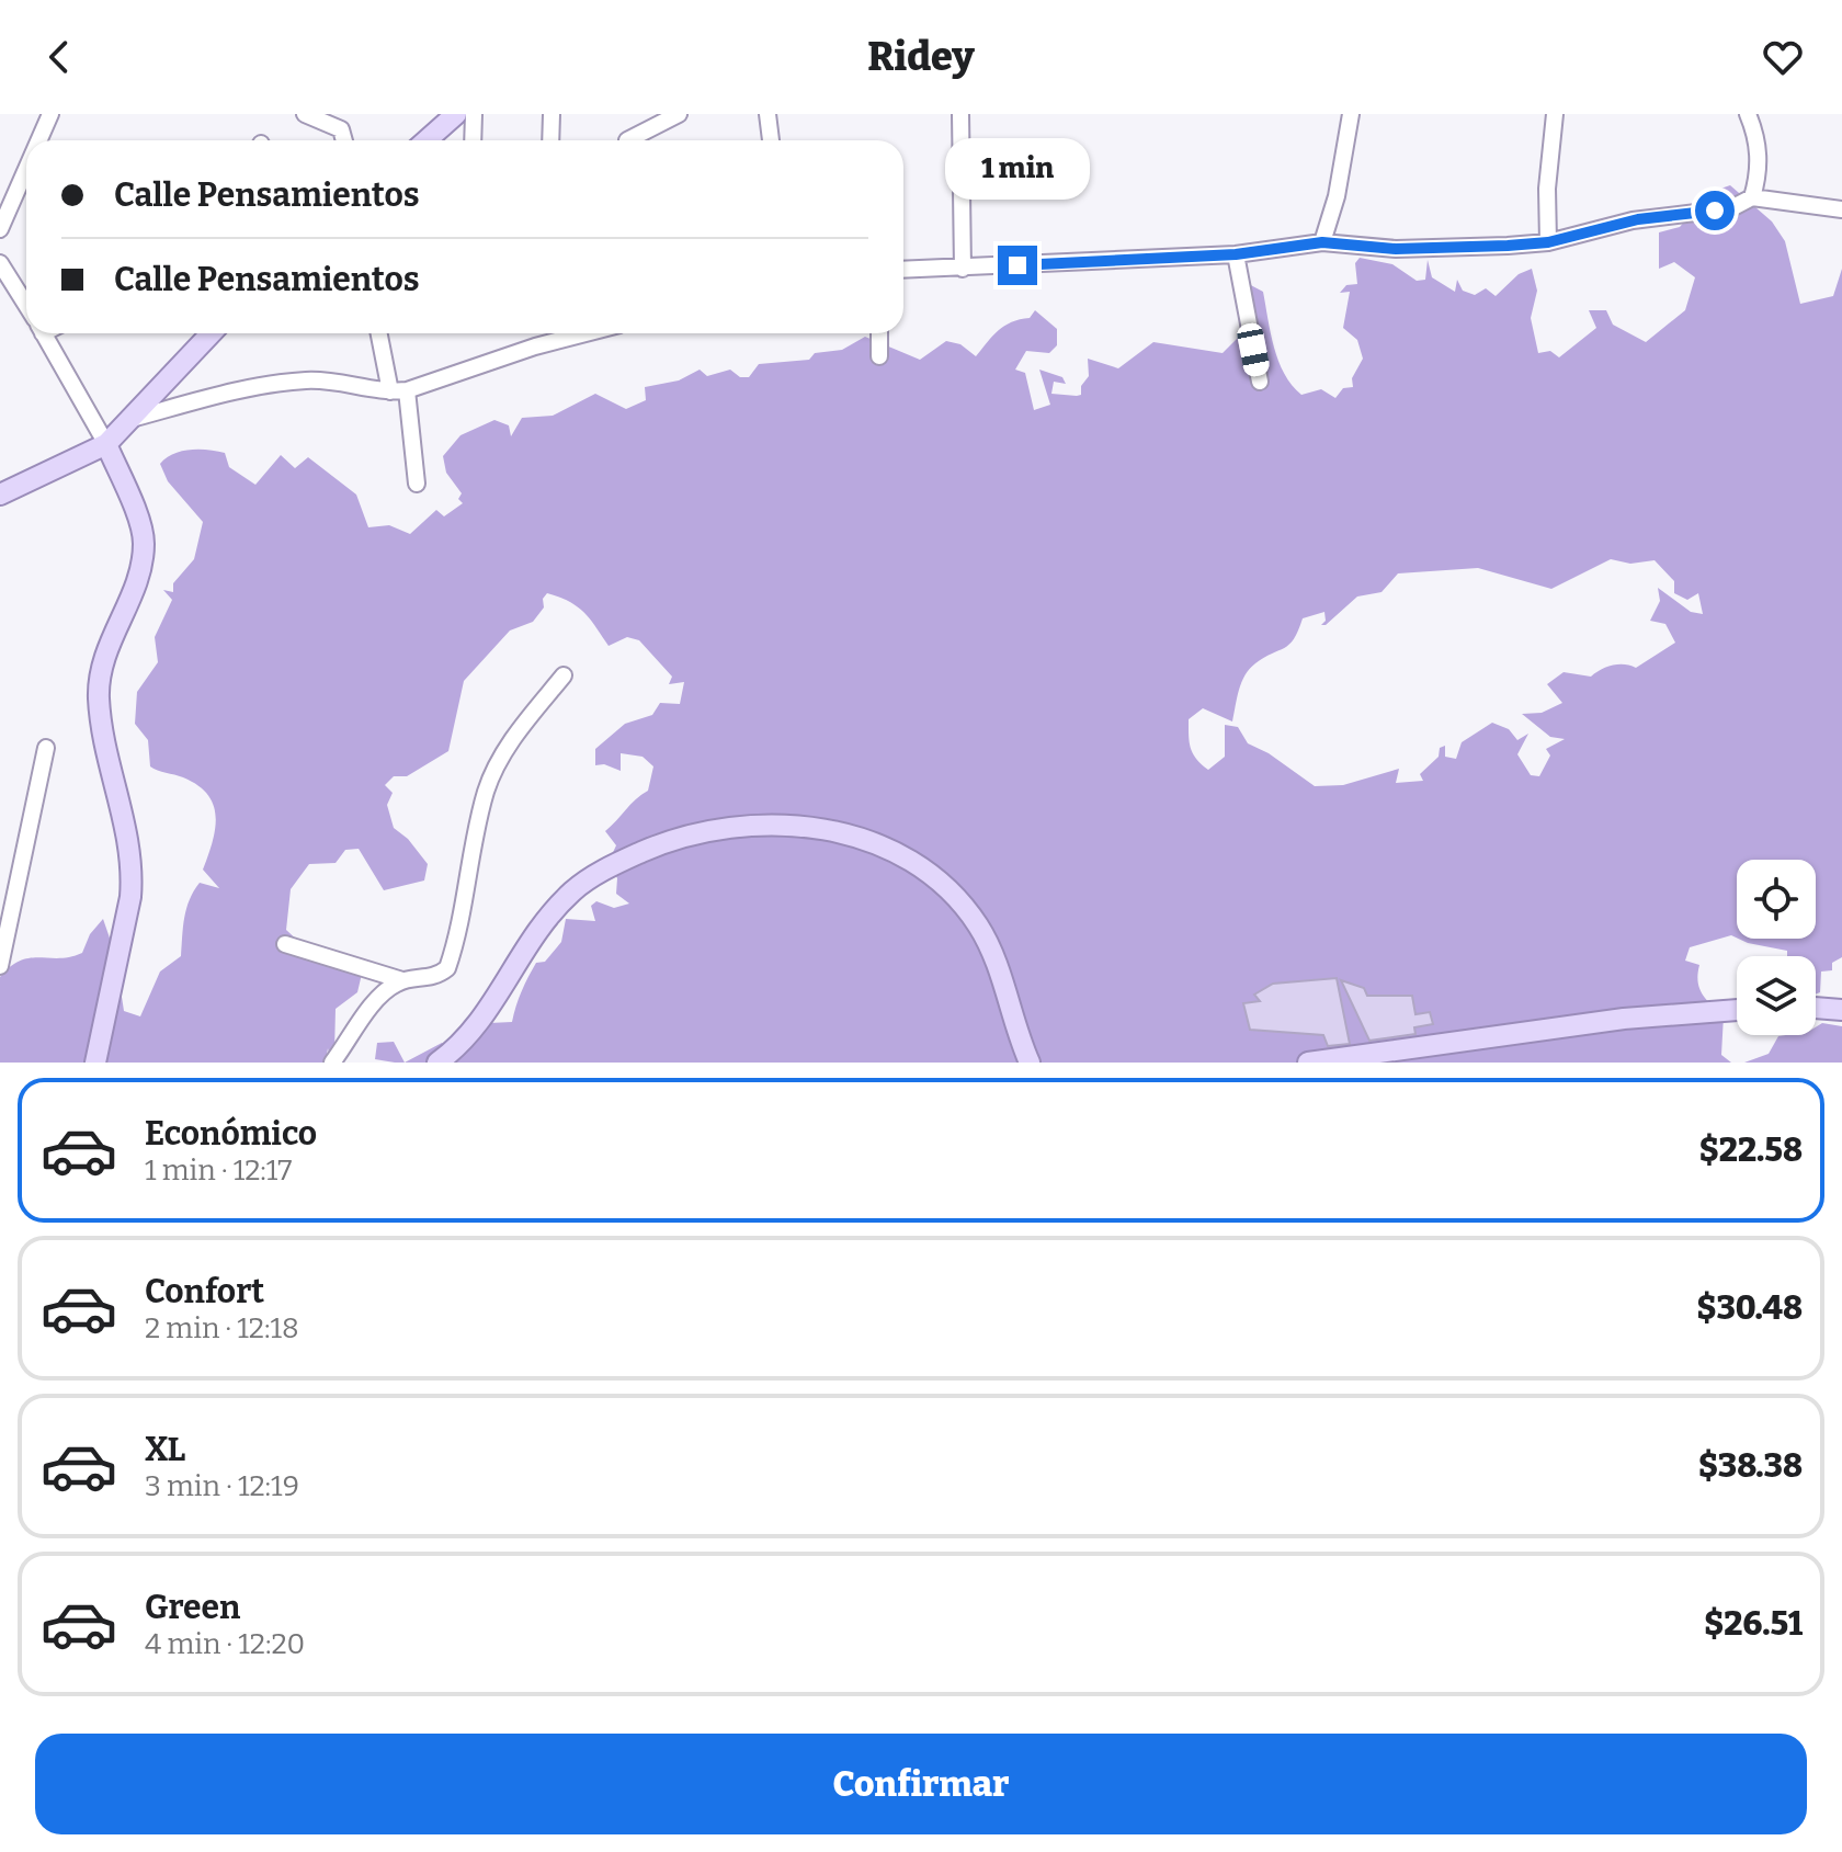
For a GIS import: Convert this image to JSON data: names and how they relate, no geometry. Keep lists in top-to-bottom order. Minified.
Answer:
{"page":{"header":"Ridey","bubble":"1 min","banner":["Calle Pensamientos","Calle Pensamientos"],"list":[{"name":"Económico","note":"1 min · 12:17","value":"$22.58"},{"name":"Confort","note":"2 min · 12:18","value":"$30.48"},{"name":"XL","note":"3 min · 12:19","value":"$38.38"},{"name":"Green","note":"4 min · 12:20","value":"$26.51"}],"buttons":"Confirmar"}}
